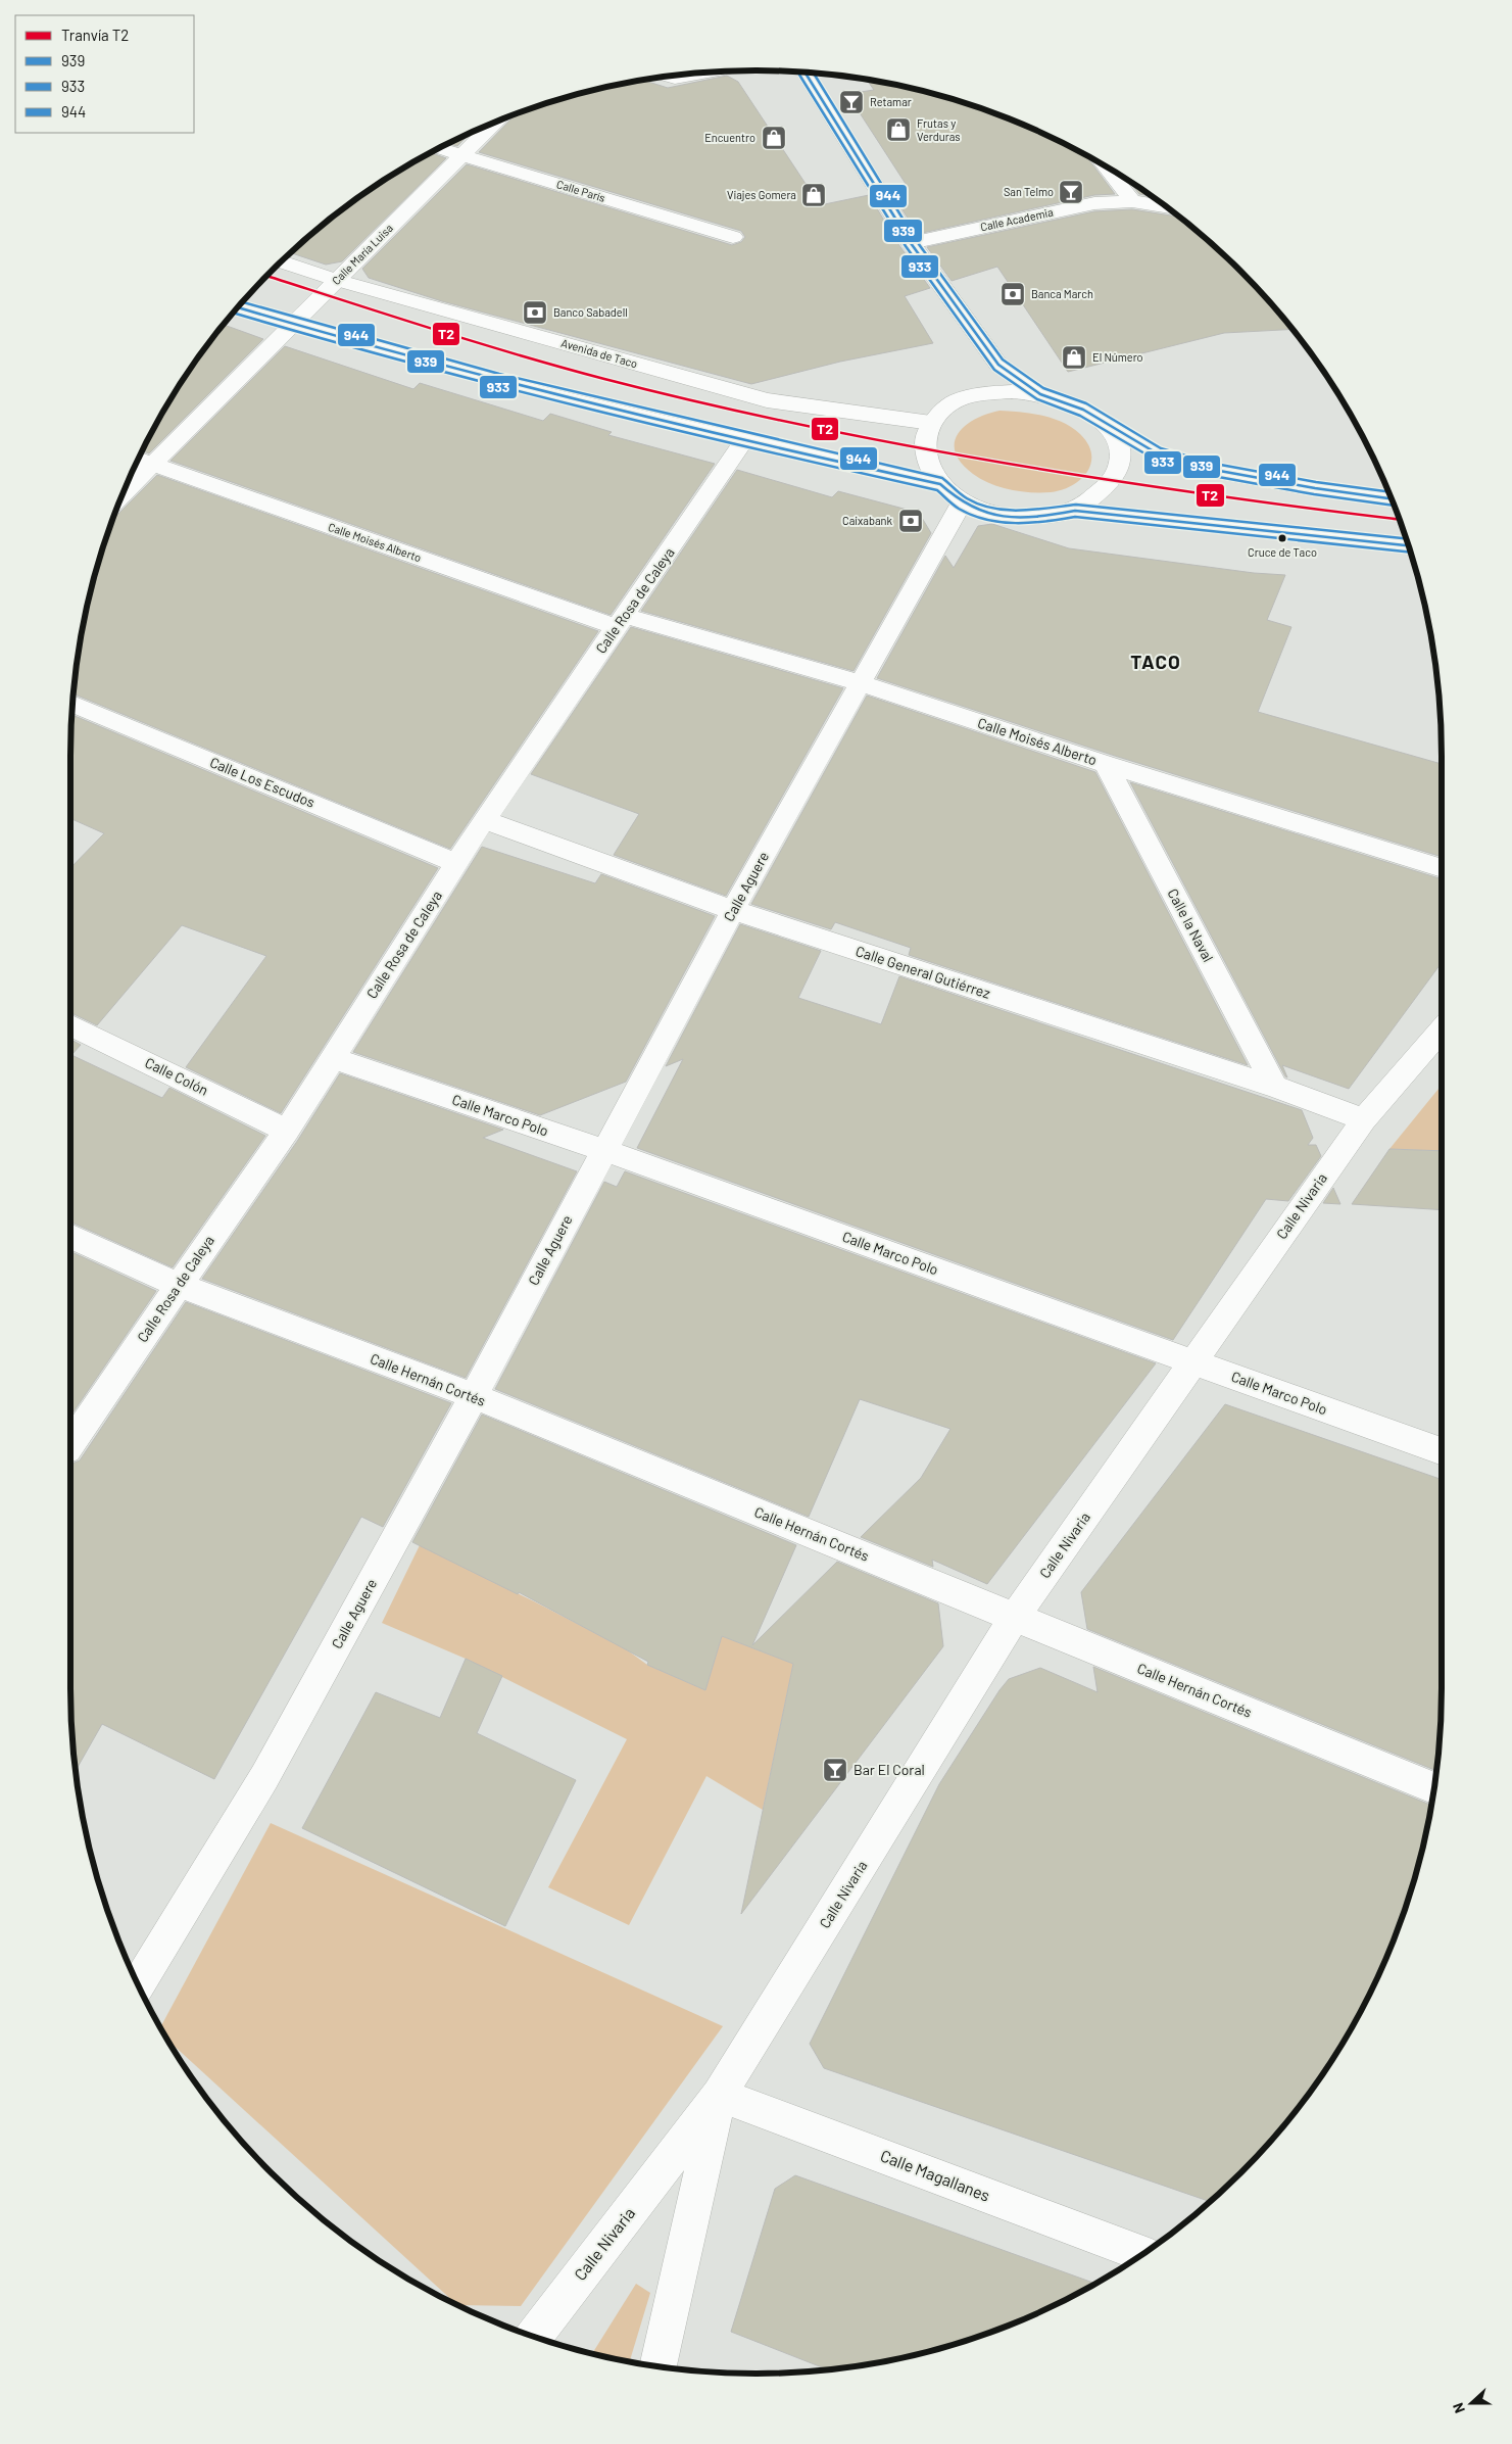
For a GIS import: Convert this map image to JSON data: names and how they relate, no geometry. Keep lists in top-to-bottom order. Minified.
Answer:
{"streets":{"street":["Calle París","Calle Academia","Calle María Luisa","Avenida de Taco","Calle Moisés Alberto","Calle Rosa de Caleya","Calle Los Escudos","Calle Aguere","Calle la Naval","Calle General Gutiérrez","Calle Colón","Calle Marco Polo","Calle Nivaria","Calle Hernán Cortés","Calle Magallanes"]},"crossings":[["Calle París","Calle María Luisa"],["Calle María Luisa","Avenida de Taco"],["Calle María Luisa","Calle Moisés Alberto"],["Avenida de Taco","Calle Aguere"],["Calle Moisés Alberto","Calle Rosa de Caleya"],["Calle Moisés Alberto","Calle Aguere"],["Calle Moisés Alberto","Calle la Naval"],["Calle Rosa de Caleya","Calle Los Escudos"],["Calle Rosa de Caleya","Calle General Gutiérrez"],["Calle Rosa de Caleya","Calle Colón"],["Calle Rosa de Caleya","Calle Marco Polo"],["Calle Rosa de Caleya","Calle Hernán Cortés"],["Calle Aguere","Calle General Gutiérrez"],["Calle Aguere","Calle Marco Polo"],["Calle Aguere","Calle Hernán Cortés"],["Calle la Naval","Calle General Gutiérrez"],["Calle General Gutiérrez","Calle Nivaria"],["Calle Marco Polo","Calle Nivaria"],["Calle Nivaria","Calle Hernán Cortés"],["Calle Nivaria","Calle Magallanes"]],"districts":["TACO"],"places":{"bar":["Retamar","San Telmo","Bar El Coral"],"shop":["Frutas y Verduras","Encuentro","Viajes Gomera","El Número"],"bank":["Banca March","Banco Sabadell","Caixabank"],"other":["Cruce de Taco"]},"lines":["transit line 933","transit line 939","transit line 944","tram line T2"],"legend":["Tranvía T2","939","933","944"],"north":"left"}
